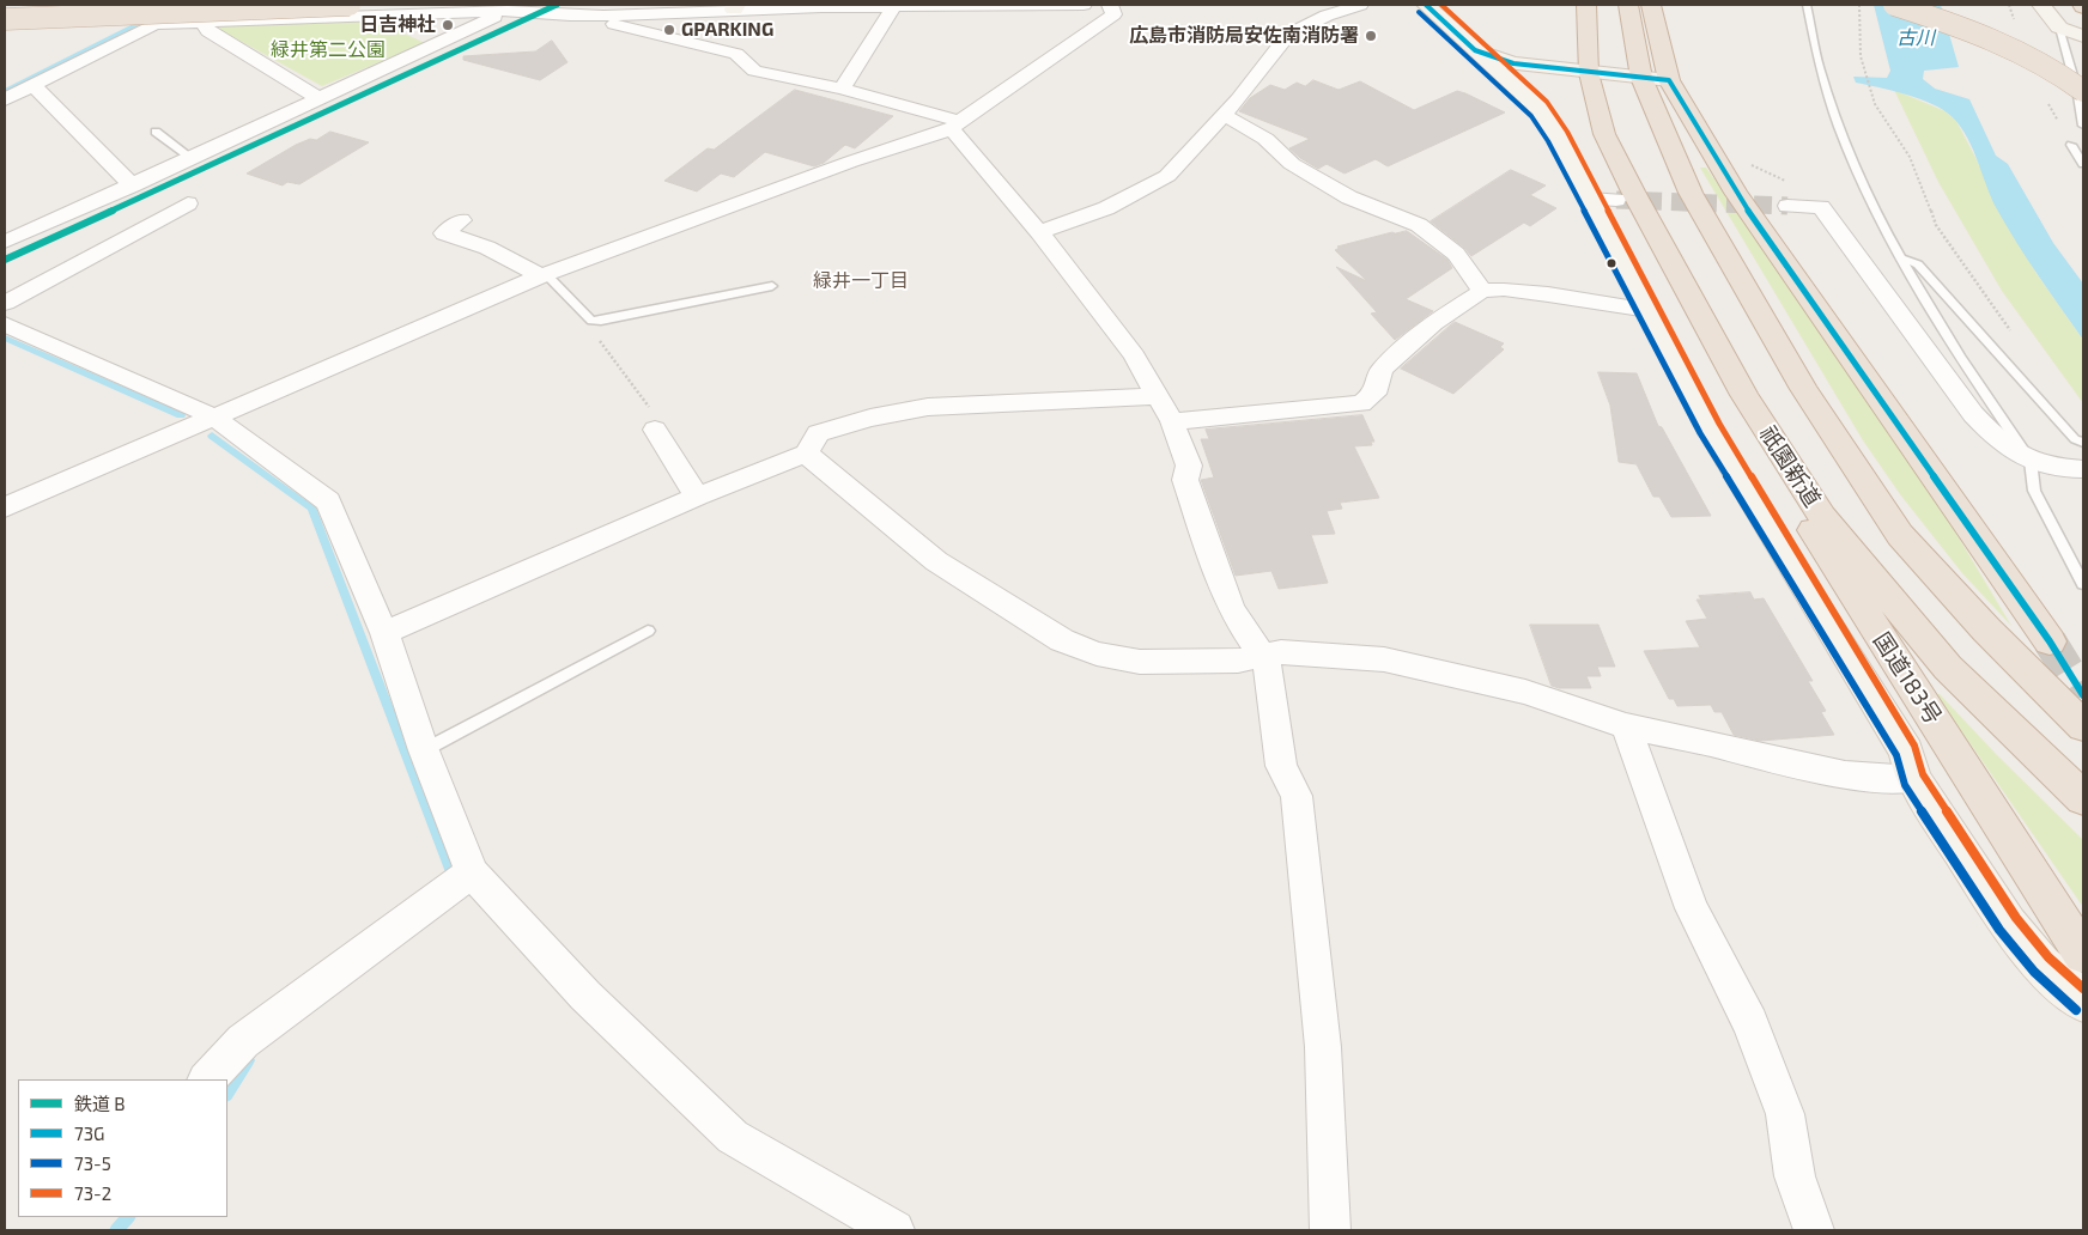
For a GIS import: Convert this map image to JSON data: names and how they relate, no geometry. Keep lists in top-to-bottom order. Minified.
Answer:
{"streets":{"highway":["祇園新道","国道183号"]},"crossings":[["祇園新道","国道183号"]],"districts":["緑井一丁目"],"water":["古川"],"parks":["緑井第二公園"],"places":["日吉神社","GPARKING","広島市消防局安佐南消防署"],"lines":["rail line B","transit line 73G","transit line 73-2","transit line 73-5"],"legend":["鉄道 B","73G","73-5","73-2"]}
